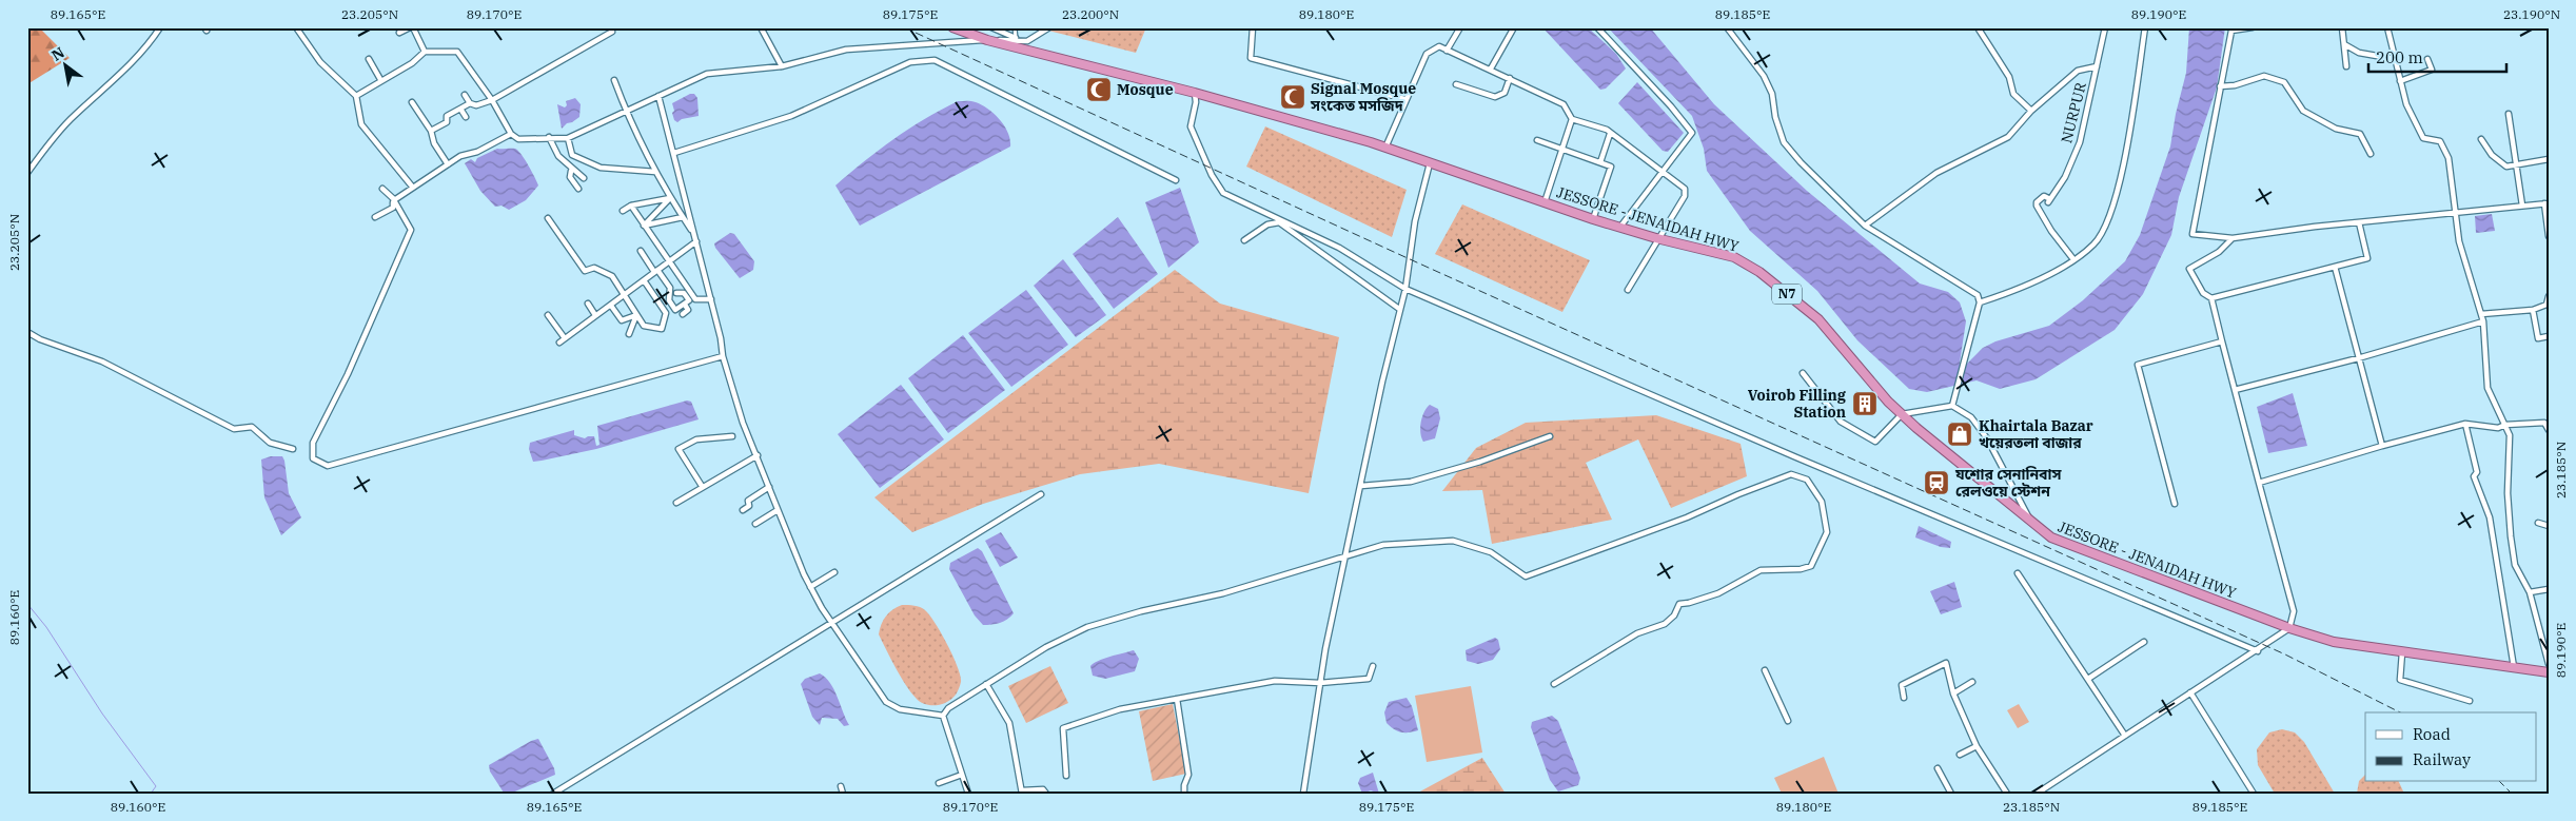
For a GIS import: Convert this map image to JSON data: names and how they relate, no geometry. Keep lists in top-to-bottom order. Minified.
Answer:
{"streets":{"highway":["JESSORE - JENAIDAH HWY","N7"],"street":["NURPUR"]},"places":{"mosque":["Mosque","Signal Mosque সংকেত মসজিদ"],"building":["Voirob Filling Station"],"shop":["Khairtala Bazar খয়েরতলা বাজার"],"station":["যশোর সেনানিবাস রেলওয়ে স্টেশন"]},"legend":["Road","Railway"],"scale_bar":"200 m","north":"top left","coordinates":["89.165°E","23.205°N","89.170°E","89.175°E","23.200°N","89.180°E","89.185°E","89.190°E","23.190°N","23.185°N","89.160°E"]}
